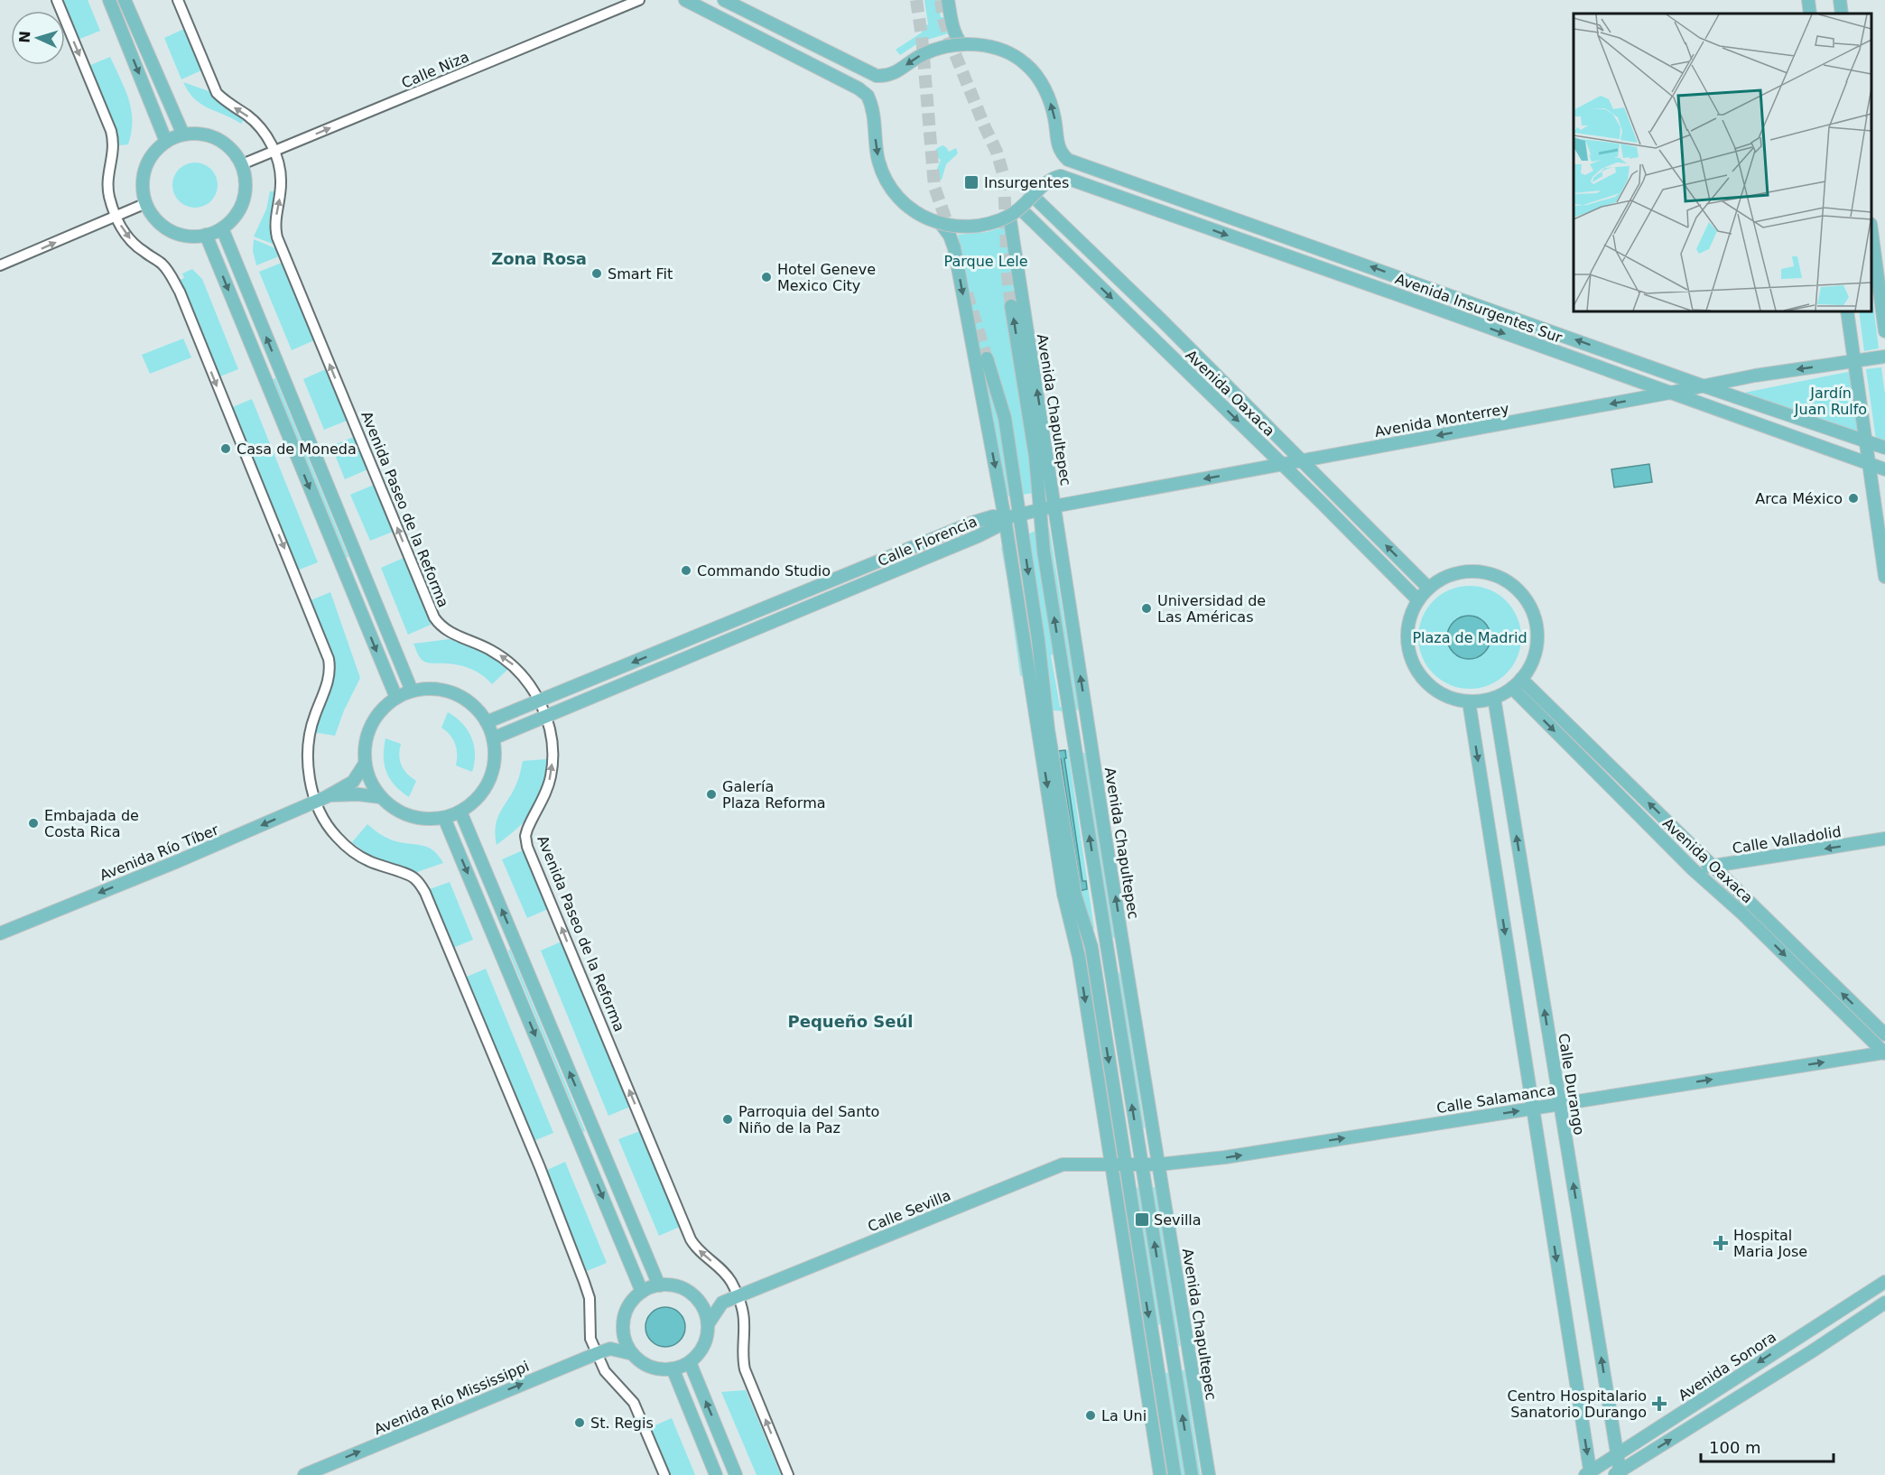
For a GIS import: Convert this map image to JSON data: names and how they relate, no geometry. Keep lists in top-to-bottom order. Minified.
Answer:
{"streets":{"main road":["Avenida Insurgentes Sur","Avenida Oaxaca","Avenida Chapultepec","Avenida Monterrey","Calle Florencia","Calle Valladolid","Avenida Río Tíber","Calle Durango","Calle Salamanca","Calle Sevilla","Avenida Sonora","Avenida Río Mississippi"],"street":["Calle Niza","Avenida Paseo de la Reforma"]},"crossings":[["Calle Niza","Avenida Paseo de la Reforma"],["Avenida Insurgentes Sur","Avenida Oaxaca"],["Avenida Insurgentes Sur","Avenida Monterrey"],["Avenida Oaxaca","Avenida Chapultepec"],["Avenida Oaxaca","Avenida Monterrey"],["Avenida Oaxaca","Calle Valladolid"],["Avenida Oaxaca","Calle Durango"],["Avenida Oaxaca","Calle Salamanca"],["Avenida Chapultepec","Avenida Monterrey"],["Avenida Chapultepec","Calle Salamanca"],["Avenida Monterrey","Calle Florencia"],["Avenida Paseo de la Reforma","Calle Florencia"],["Avenida Paseo de la Reforma","Calle Sevilla"],["Calle Florencia","Avenida Río Tíber"],["Calle Durango","Calle Salamanca"],["Calle Durango","Avenida Sonora"],["Calle Salamanca","Calle Sevilla"]],"one_way":["Calle Niza","Avenida Monterrey","Avenida Paseo de la Reforma","Calle Valladolid","Avenida Río Tíber","Calle Salamanca","Avenida Río Mississippi"],"districts":["Zona Rosa","Pequeño Seúl"],"parks":["Parque Lele","Jardín Juan Rulfo","Plaza de Madrid"],"places":{"transit":["Insurgentes","Sevilla"],"other":["Smart Fit","Hotel Geneve Mexico City","Casa de Moneda","Arca México","Commando Studio","Universidad de Las Américas","Galería Plaza Reforma","Embajada de Costa Rica","Parroquia del Santo Niño de la Paz","La Uni","St. Regis"],"health":["Hospital Maria Jose","Centro Hospitalario Sanatorio Durango"]},"scale_bar":"100 m","north":"left"}
